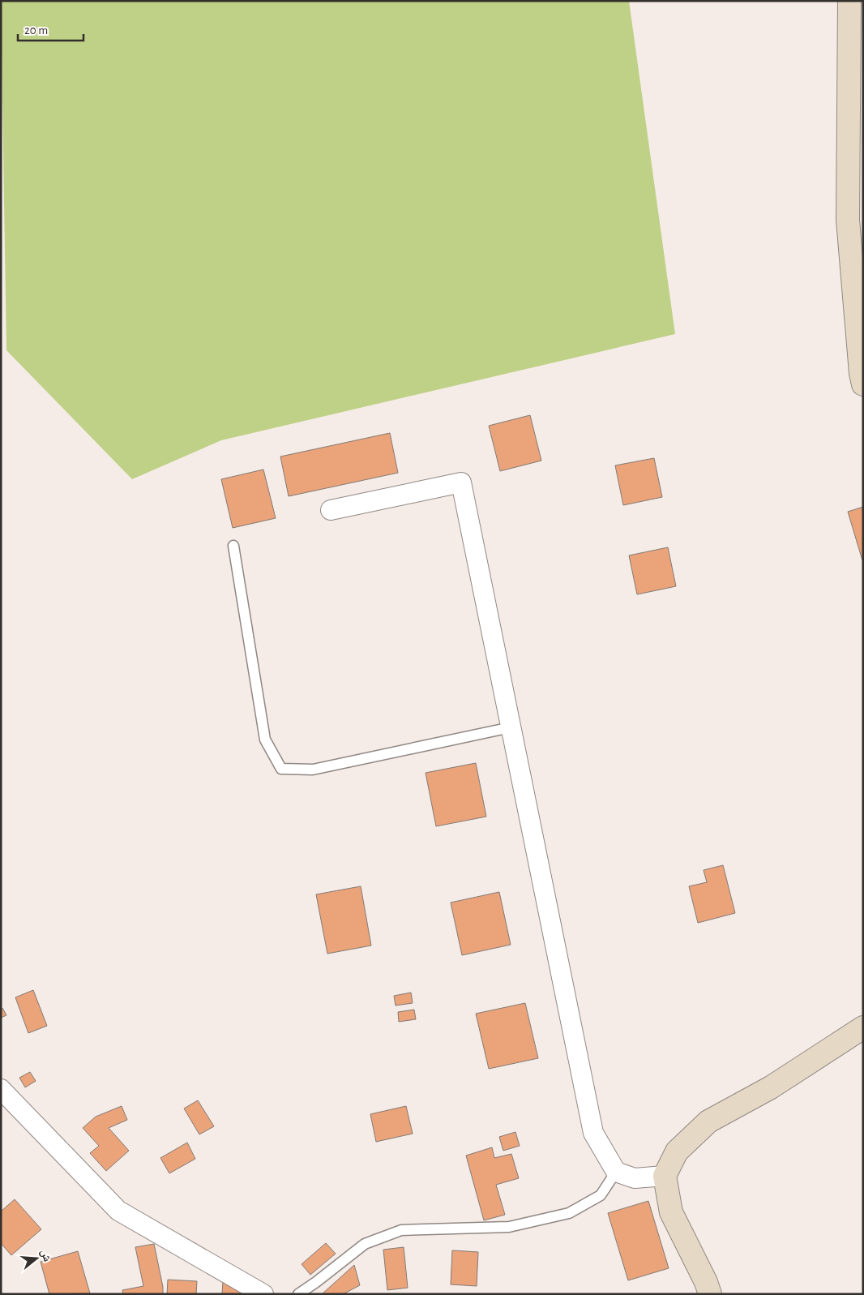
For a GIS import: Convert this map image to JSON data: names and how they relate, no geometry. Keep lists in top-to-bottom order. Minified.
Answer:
{"scale_bar":"20 m","north":"right"}
